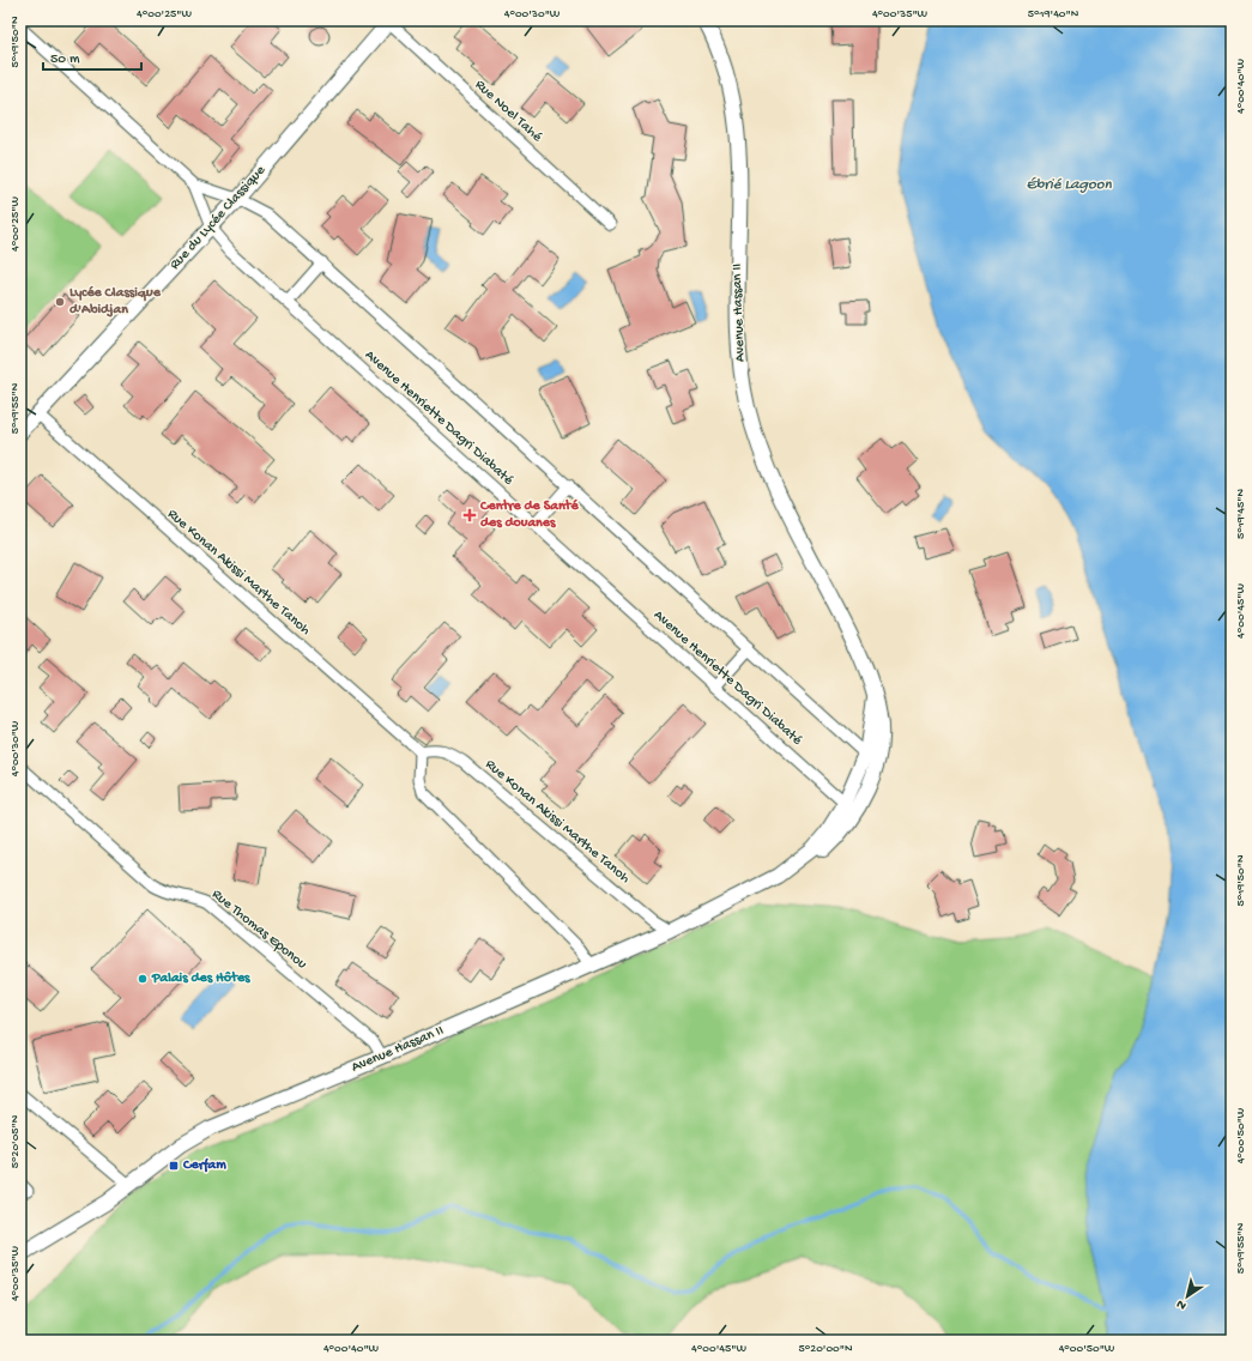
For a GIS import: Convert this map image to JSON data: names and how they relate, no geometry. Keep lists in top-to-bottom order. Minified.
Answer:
{"streets":{"street":["Rue Noel Tahé","Rue du Lycée Classique","Avenue Hassan II","Avenue Henriette Dagri Diabaté","Rue Konan Akissi Marthe Tanoh","Rue Thomas Eponou"]},"crossings":[["Rue Noel Tahé","Rue du Lycée Classique"],["Rue du Lycée Classique","Avenue Henriette Dagri Diabaté"],["Rue du Lycée Classique","Rue Konan Akissi Marthe Tanoh"],["Avenue Hassan II","Avenue Henriette Dagri Diabaté"],["Avenue Hassan II","Rue Konan Akissi Marthe Tanoh"],["Avenue Hassan II","Rue Thomas Eponou"]],"water":["Ébrié Lagoon"],"places":{"other":["Lycée Classique d'Abidjan","Palais des Hôtes"],"health":["Centre de Santé des douanes"],"transit":["Cerfam"]},"scale_bar":"50 m","north":"bottom left","coordinates":["4°00'25\"W","4°00'30\"W","4°00'35\"W","5°19'40\"N","5°19'50\"N","4°00'40\"W","5°19'55\"N","5°19'45\"N","4°00'45\"W","4°00'50\"W","5°20'05\"N","5°20'00\"N"]}
